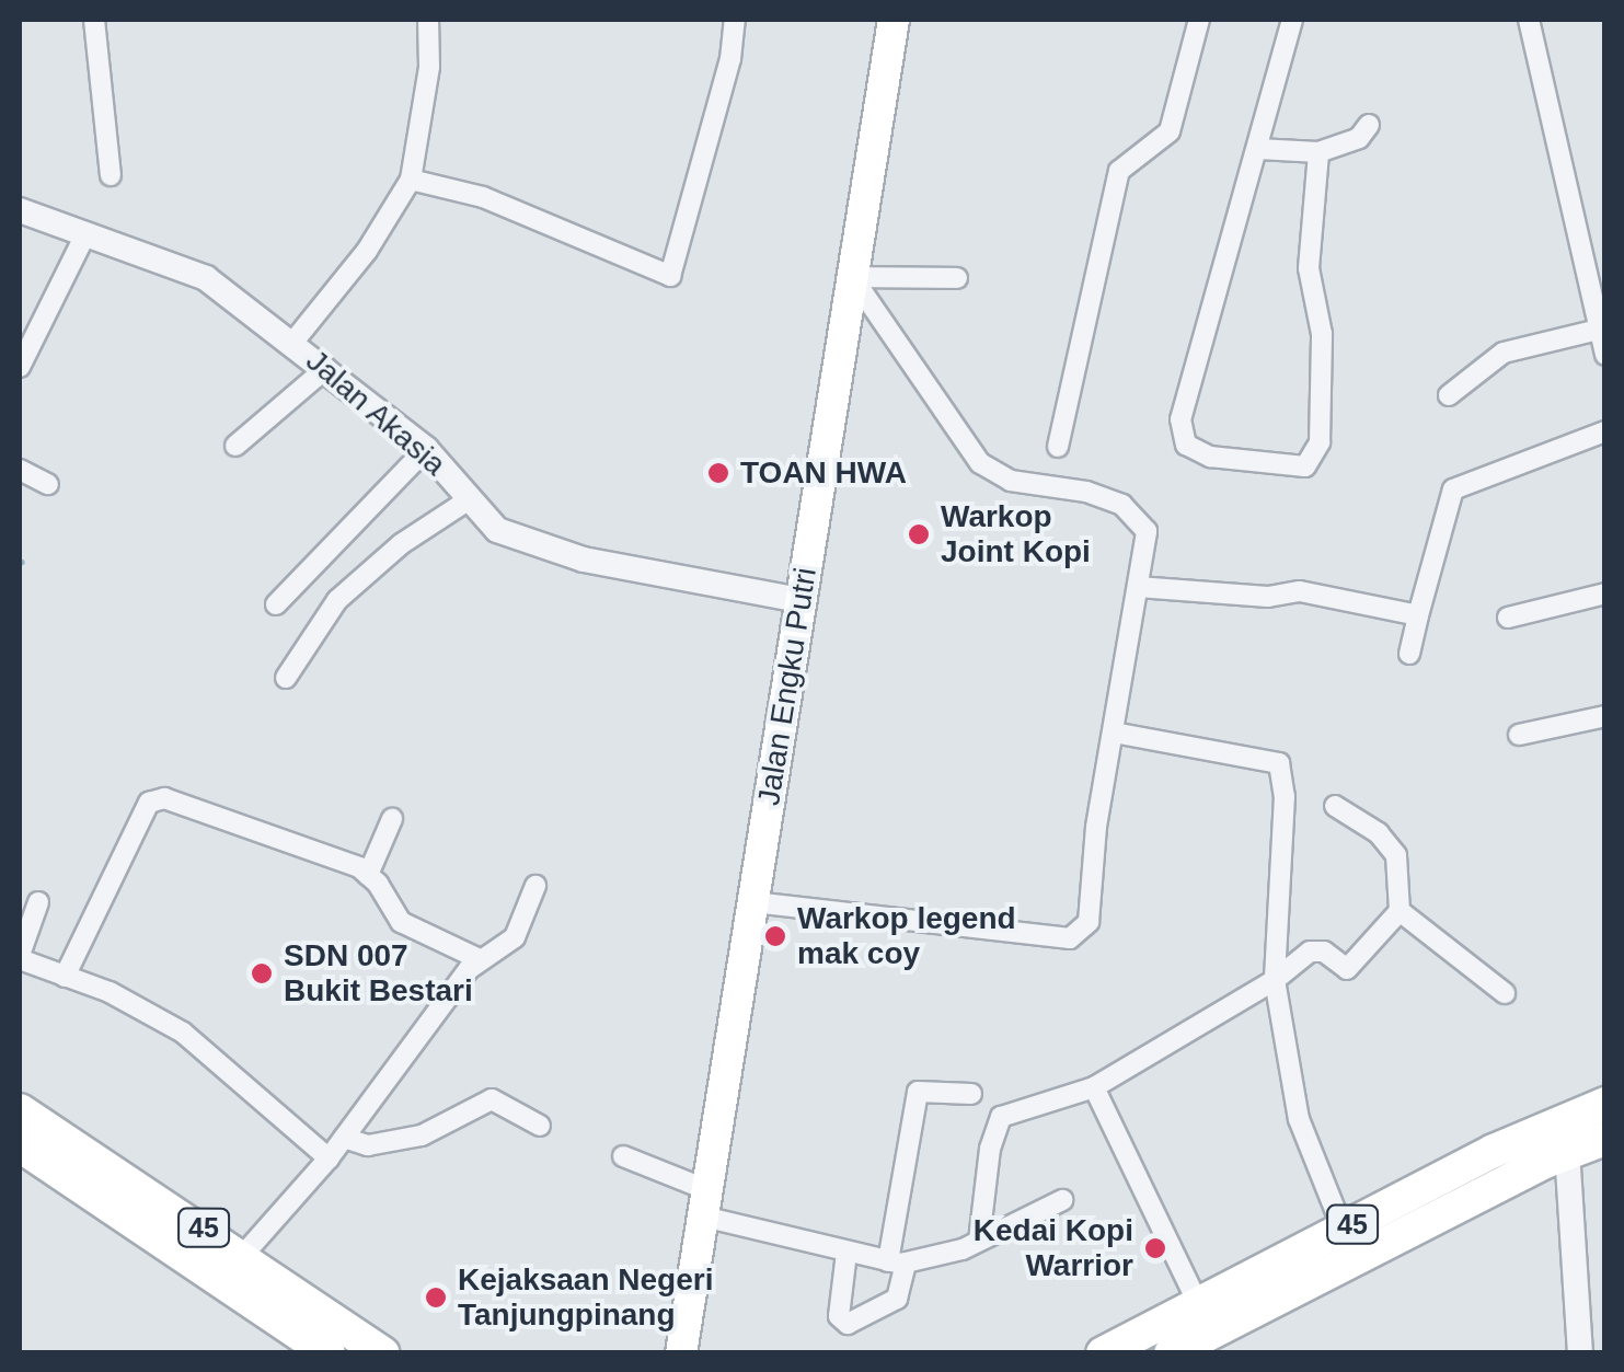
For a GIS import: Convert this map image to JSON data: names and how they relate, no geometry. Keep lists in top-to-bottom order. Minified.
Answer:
{"streets":{"highway":["45"],"main road":["Jalan Engku Putri"],"street":["Jalan Akasia"]},"crossings":[["Jalan Akasia","Jalan Engku Putri"]],"places":["TOAN HWA","Warkop Joint Kopi","Warkop legend mak coy","SDN 007 Bukit Bestari","Kedai Kopi Warrior","Kejaksaan Negeri Tanjungpinang"]}
